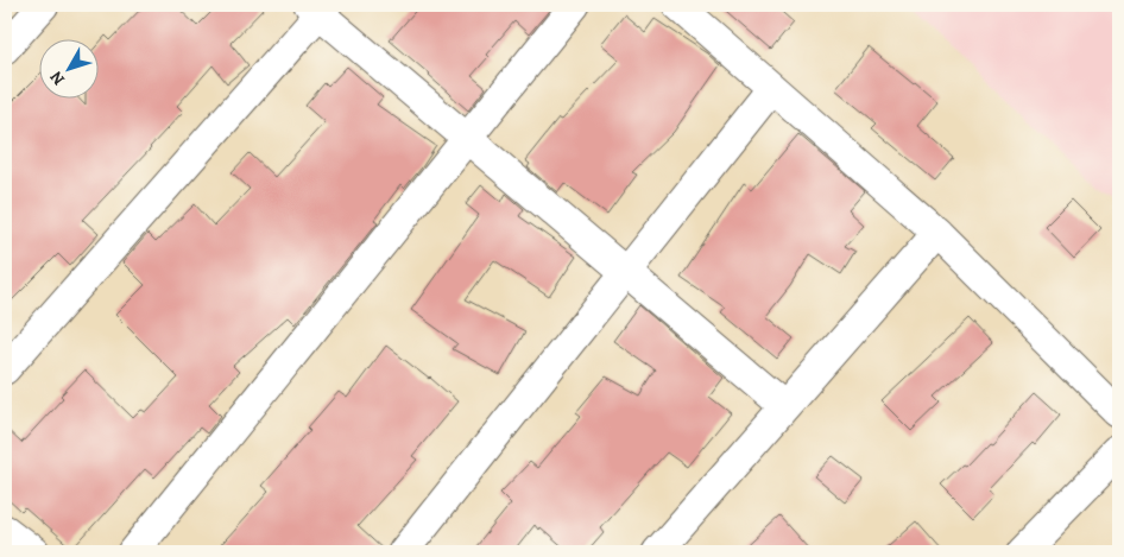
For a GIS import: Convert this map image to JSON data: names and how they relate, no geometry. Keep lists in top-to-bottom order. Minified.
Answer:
{"north":"bottom left"}
